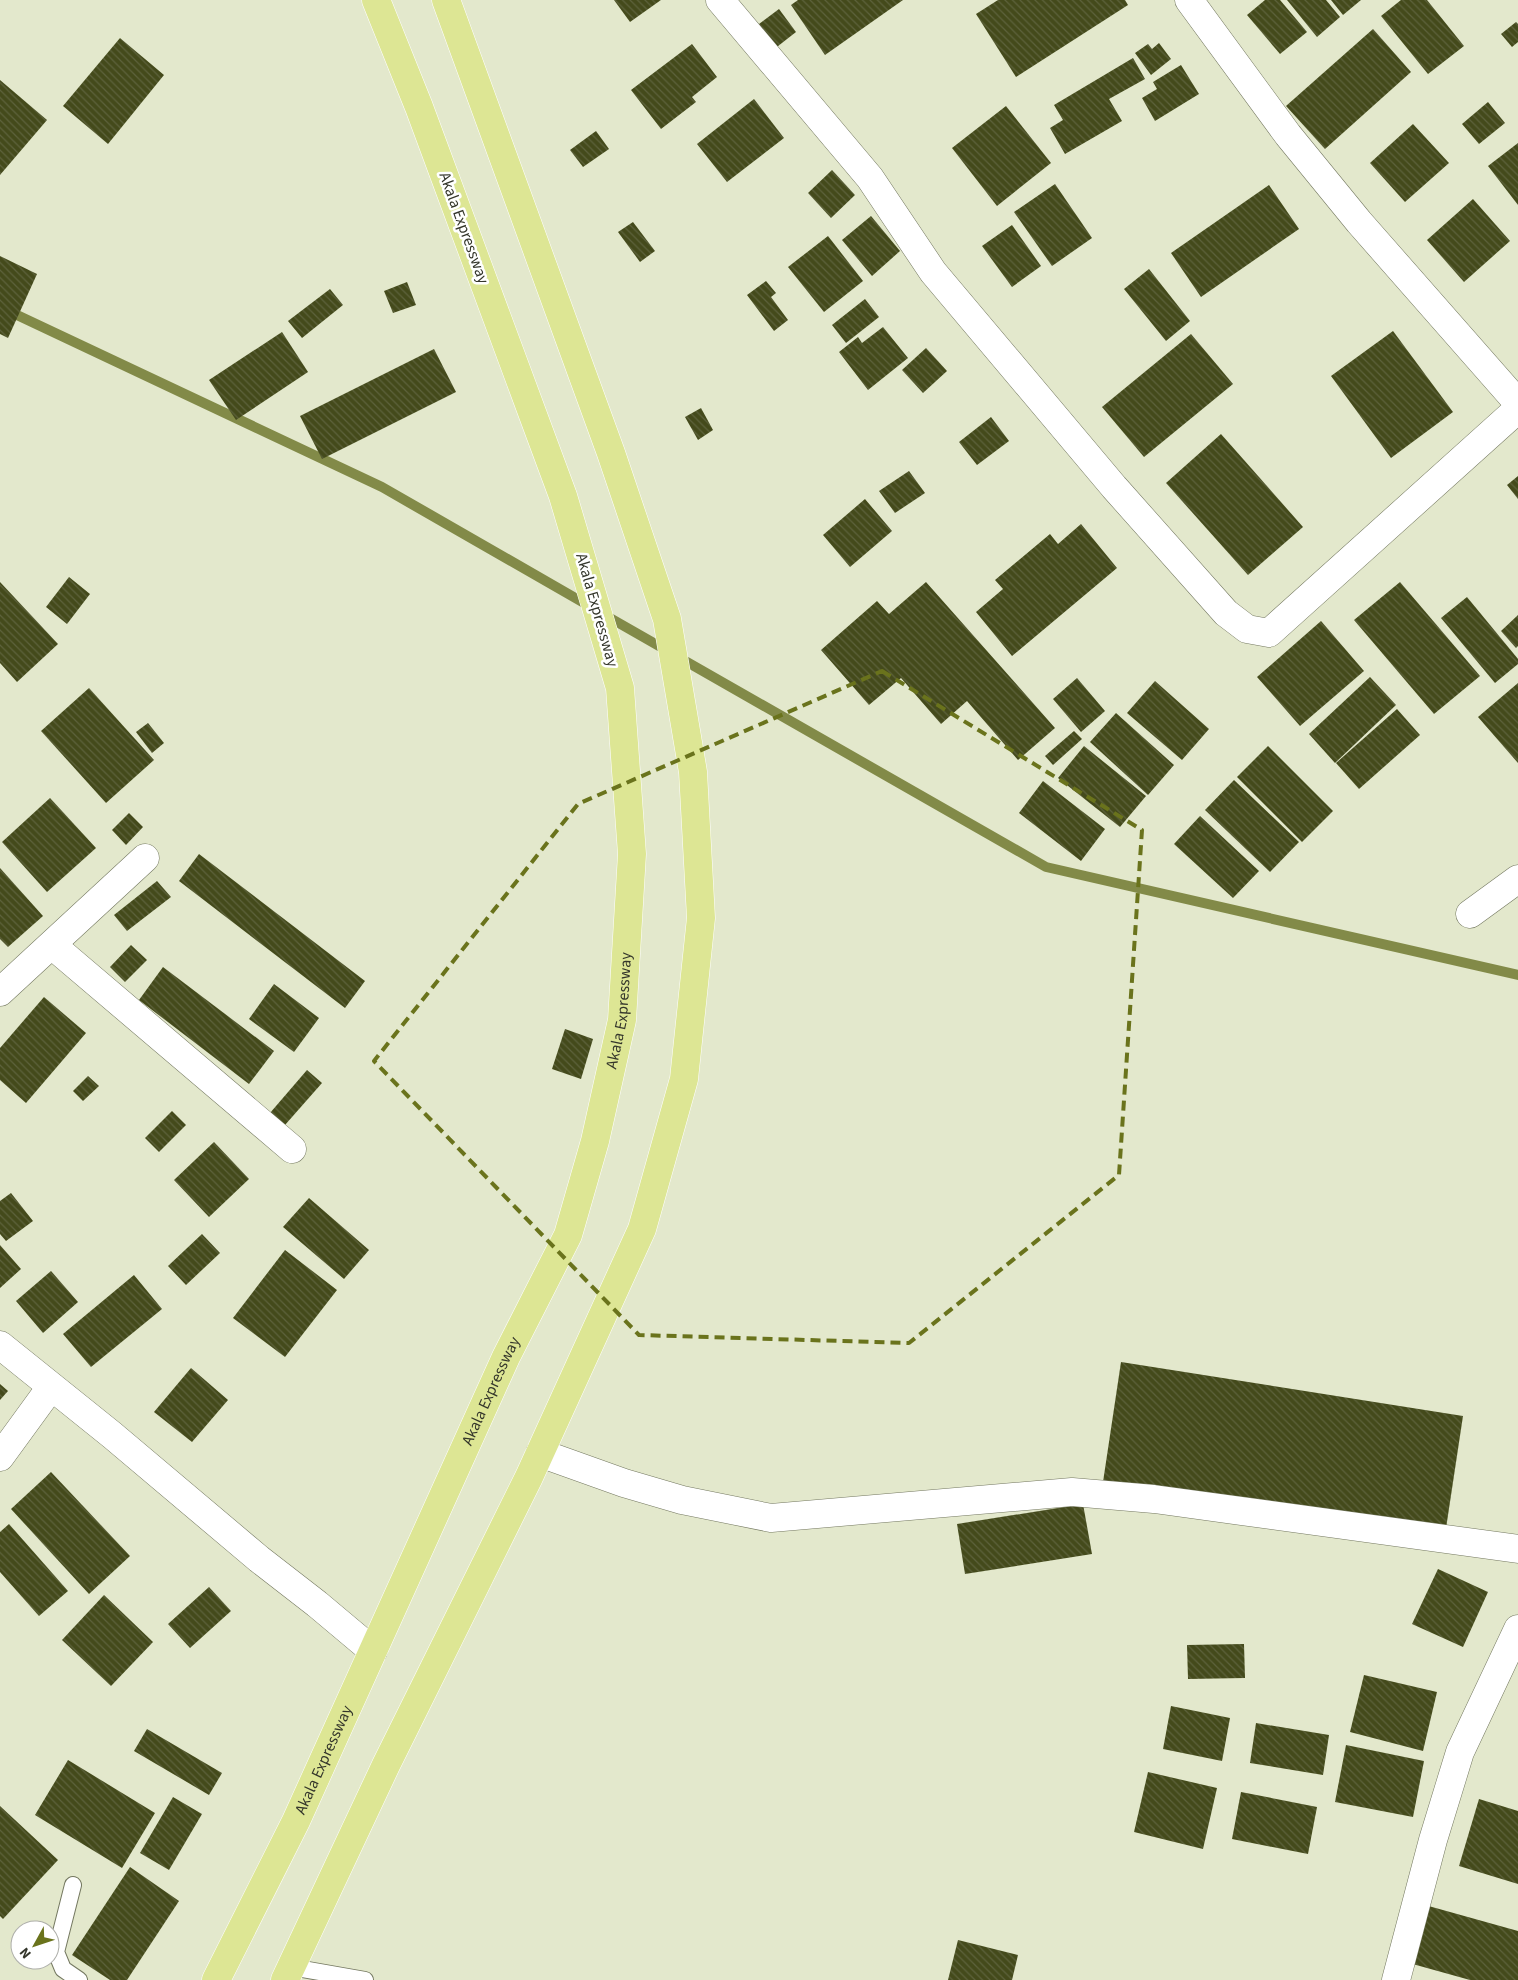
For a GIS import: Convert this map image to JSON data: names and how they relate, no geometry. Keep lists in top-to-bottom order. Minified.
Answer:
{"streets":{"main road":["Akala Expressway"]},"north":"bottom left"}
